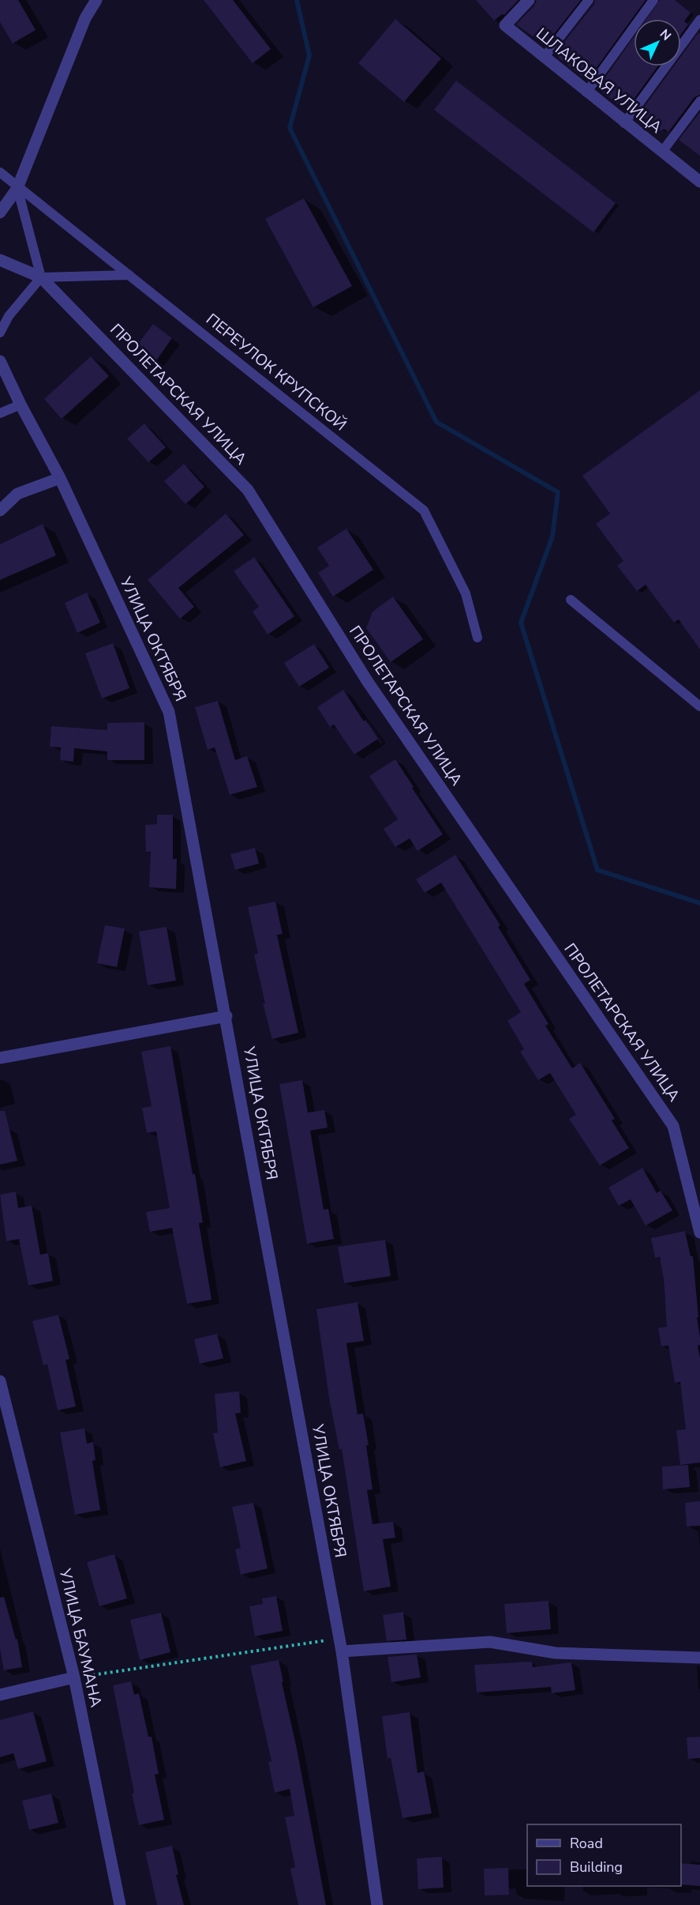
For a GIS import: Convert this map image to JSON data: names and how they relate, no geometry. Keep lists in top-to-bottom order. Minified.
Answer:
{"streets":{"street":["ШЛАКОВАЯ УЛИЦА","ПРОЛЕТАРСКАЯ УЛИЦА","УЛИЦА ОКТЯБРЯ","УЛИЦА БАУМАНА"],"lane":["ПЕРЕУЛОК КРУПСКОЙ"]},"legend":["Road","Building"],"north":"top right"}
